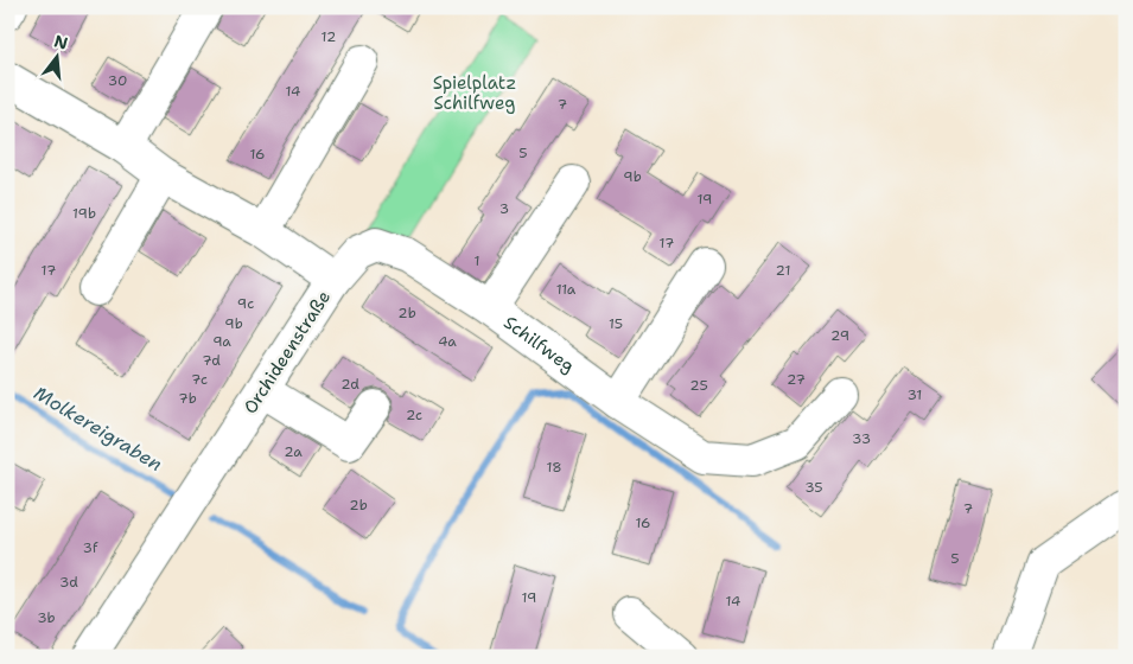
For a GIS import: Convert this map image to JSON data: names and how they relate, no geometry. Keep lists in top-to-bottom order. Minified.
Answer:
{"streets":{"street":["Schilfweg","Orchideenstraße"]},"crossings":[["Schilfweg","Orchideenstraße"]],"water":["Molkereigraben"],"parks":["Spielplatz Schilfweg"],"house_numbers":["12","30","14","7","5","16","9b","19","3","19b","17","1","17","21","11a","9c","2b","9b","15","29","9a","4a","7d","7c","27","2d","25","31","7b","2c","33","2a","18","35","2b","7","16","3f","5","3d","19","14","3b"],"north":"top"}
